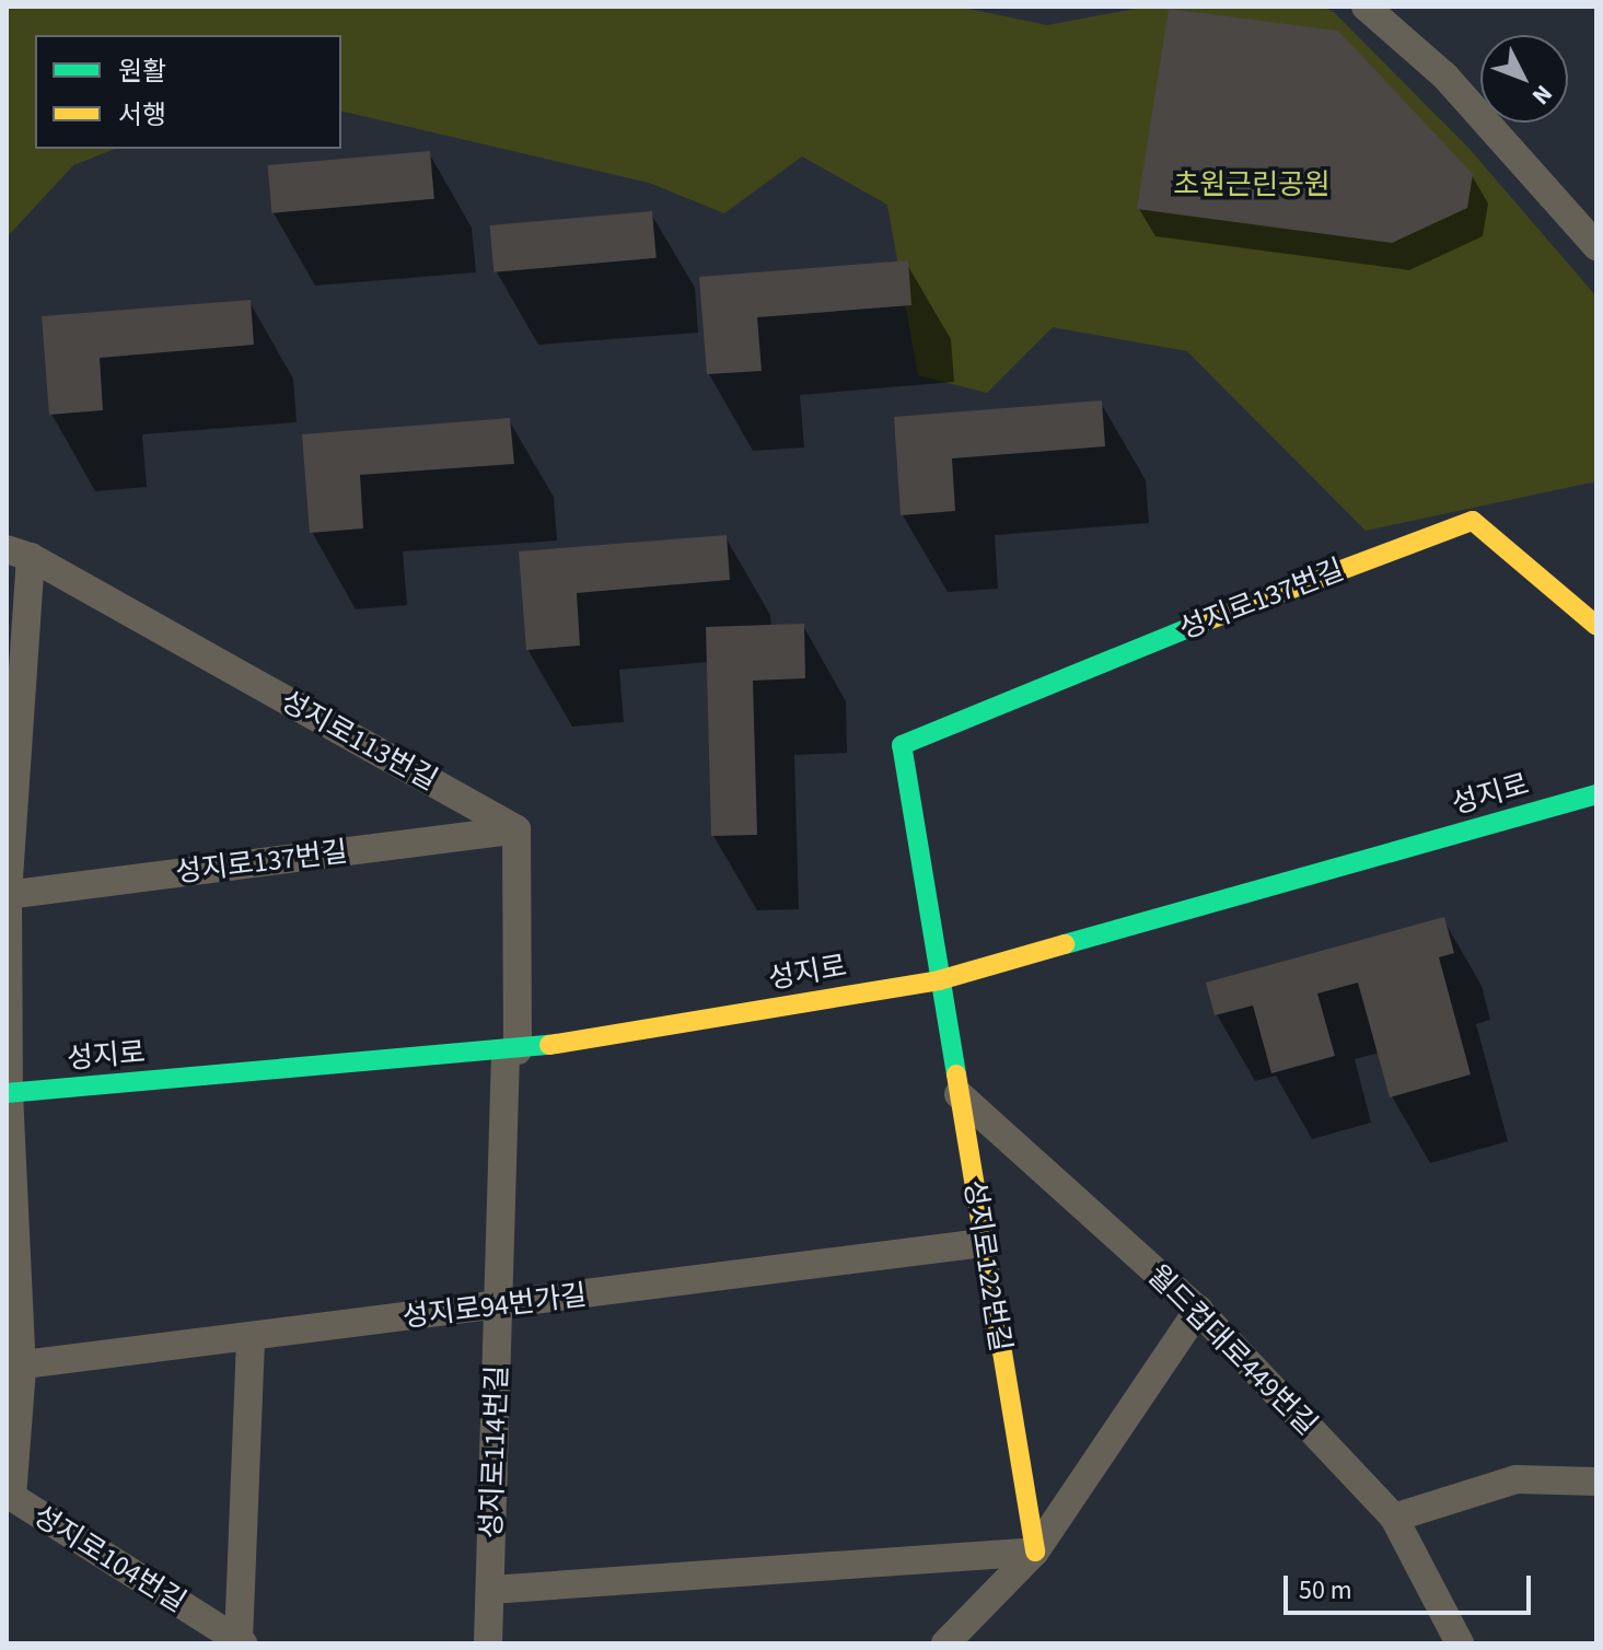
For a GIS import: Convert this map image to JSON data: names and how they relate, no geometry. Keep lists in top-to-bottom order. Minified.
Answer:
{"streets":{"main road":["성지로137번길","성지로","성지로122번길"],"street":["성지로113번길","성지로94번가길","월드컵대로449번길","성지로114번길","성지로104번길"]},"crossings":[["성지로137번길","성지로113번길"],["성지로137번길","성지로122번길"],["성지로137번길","성지로104번길"],["성지로","성지로122번길"],["성지로","성지로114번길"],["성지로","성지로104번길"],["성지로122번길","성지로94번가길"],["성지로122번길","월드컵대로449번길"],["성지로94번가길","성지로114번길"],["성지로94번가길","성지로104번길"]],"parks":["초원근린공원"],"legend":["원활","서행"],"scale_bar":"50 m","north":"bottom right"}
